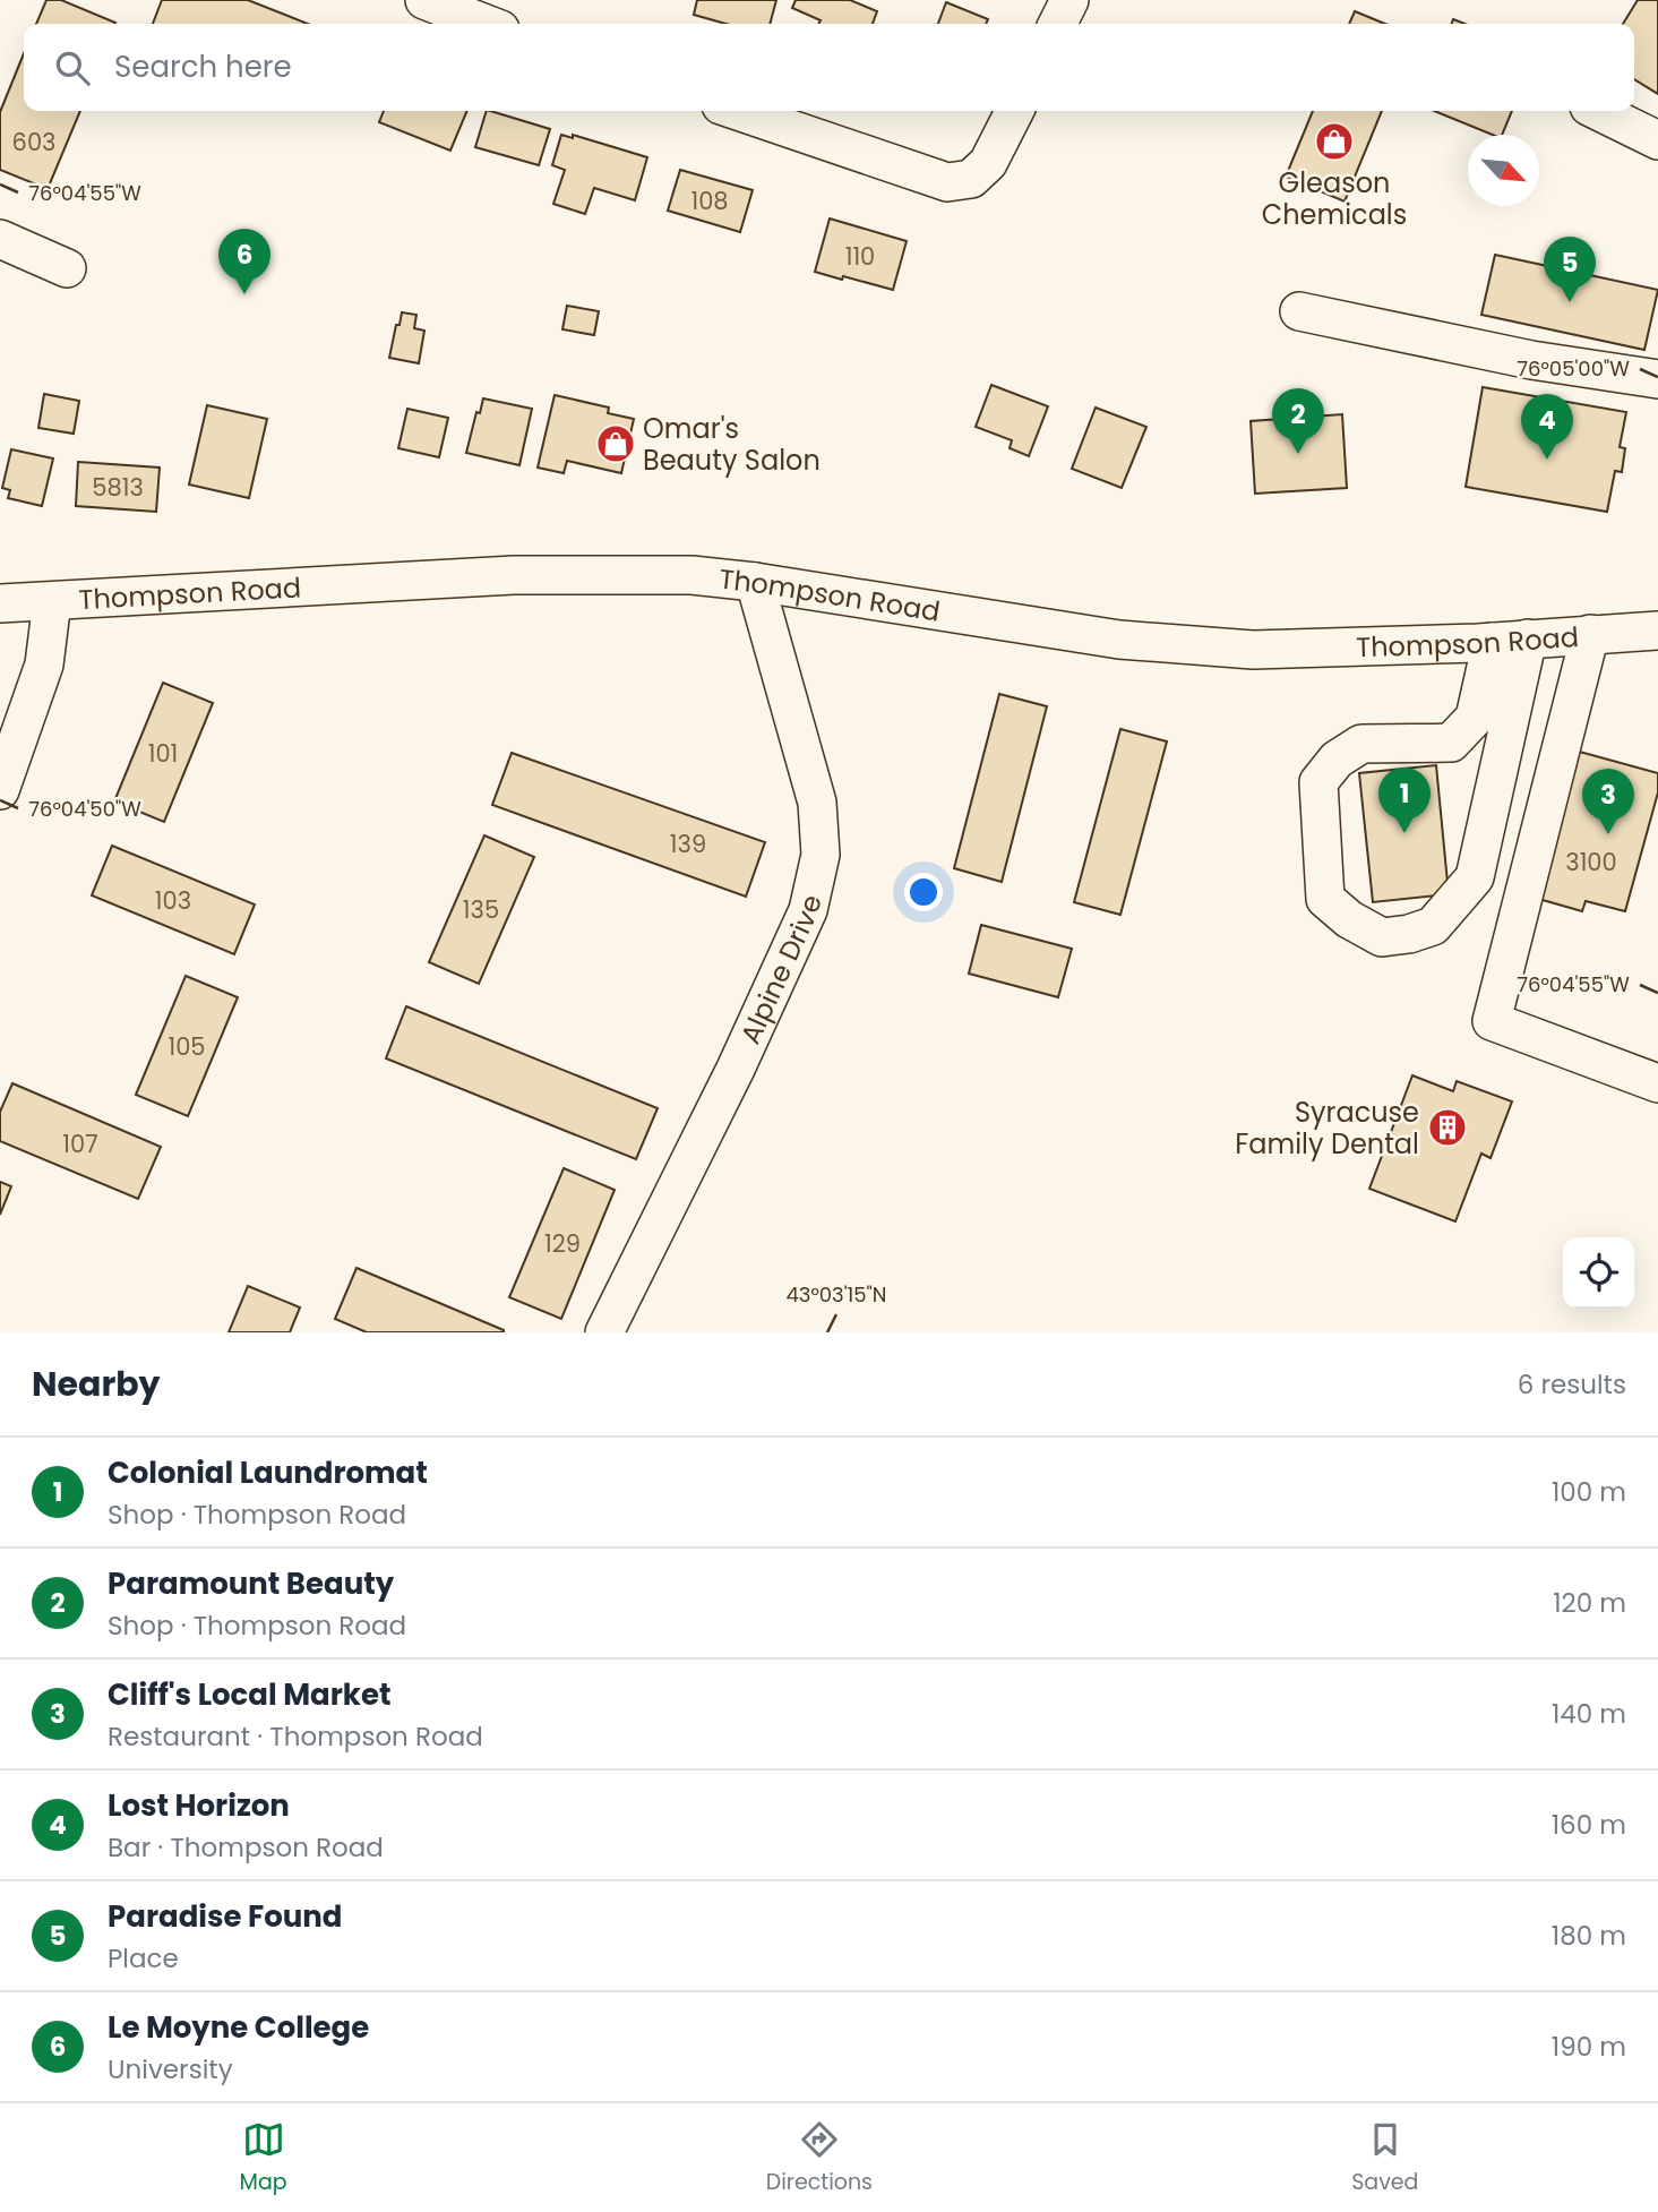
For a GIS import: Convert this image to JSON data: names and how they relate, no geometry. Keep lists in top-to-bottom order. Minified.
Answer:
{"streets":{"street":["Thompson Road","Alpine Drive"]},"crossings":[["Thompson Road","Alpine Drive"]],"places":{"shop":["Gleason Chemicals","Omar's Beauty Salon"],"building":["Syracuse Family Dental"]},"house_numbers":["603","108","110","5813","101","139","3100","103","135","105","107","129"],"north":"bottom right","page":{"search":"Search here","pins":["6","5","2","4","1","3"],"heading":["Nearby","6 results"],"list":[{"mark":"1","name":"Colonial Laundromat","note":"Shop · Thompson Road","value":"100 m"},{"mark":"2","name":"Paramount Beauty","note":"Shop · Thompson Road","value":"120 m"},{"mark":"3","name":"Cliff's Local Market","note":"Restaurant · Thompson Road","value":"140 m"},{"mark":"4","name":"Lost Horizon","note":"Bar · Thompson Road","value":"160 m"},{"mark":"5","name":"Paradise Found","note":"Place","value":"180 m"},{"mark":"6","name":"Le Moyne College","note":"University","value":"190 m"}],"nav":["Map","Directions","Saved"]},"coordinates":["76°04'55\"W","76°05'00\"W","76°04'50\"W","43°03'15\"N"]}
